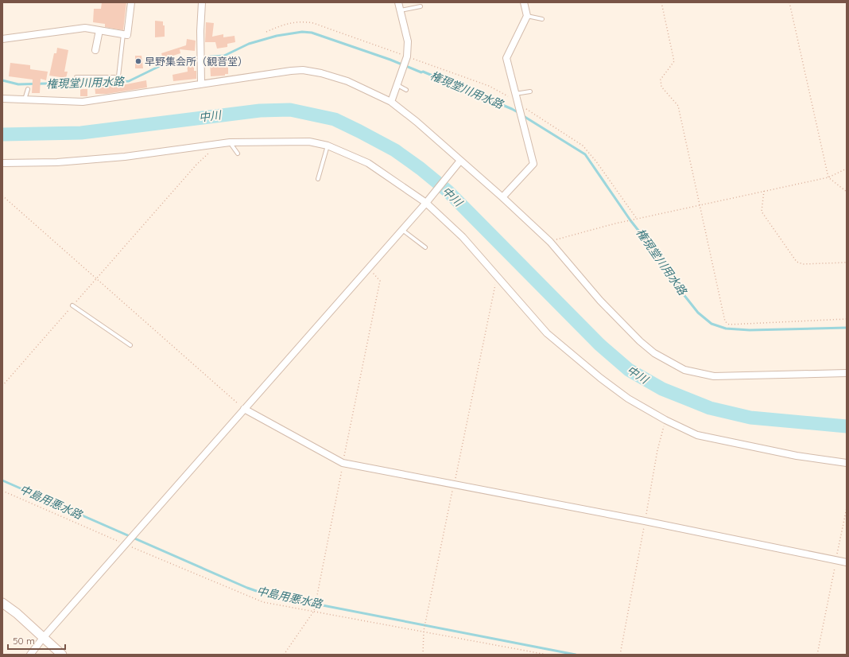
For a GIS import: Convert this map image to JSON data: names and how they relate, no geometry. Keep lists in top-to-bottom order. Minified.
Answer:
{"water":["権現堂川用水路","中川","中島用悪水路"],"places":["早野集会所（観音堂）"],"scale_bar":"50 m"}
